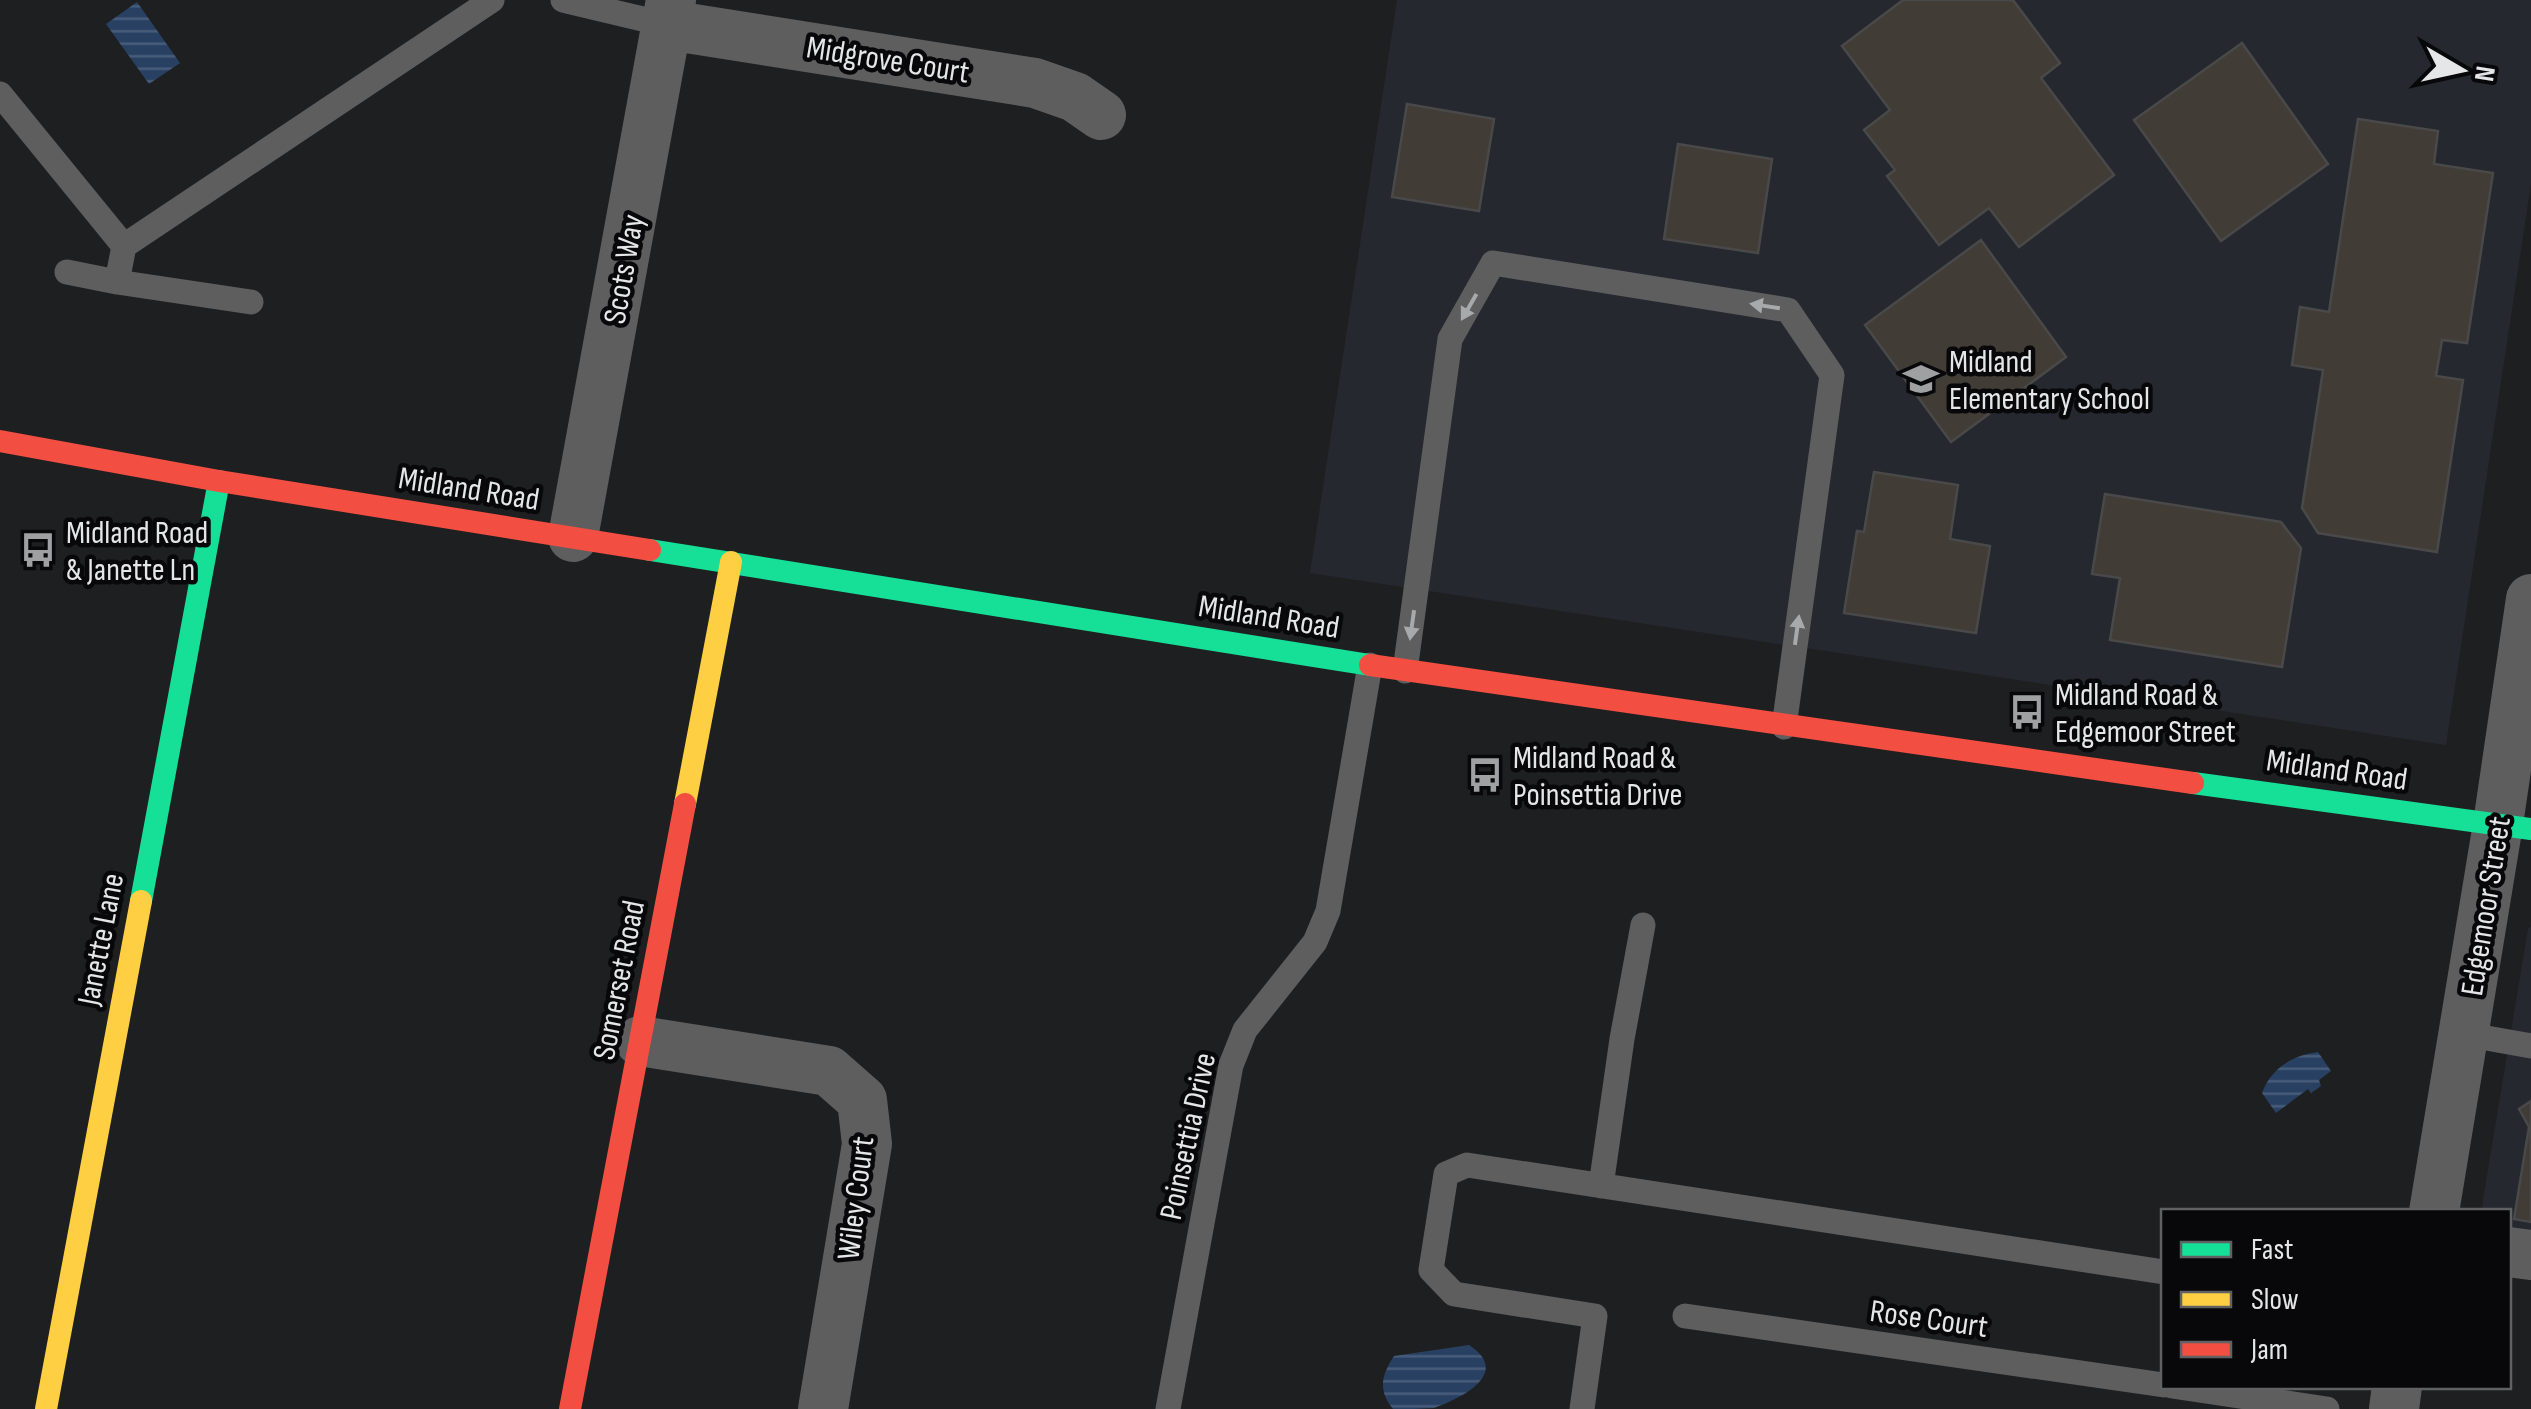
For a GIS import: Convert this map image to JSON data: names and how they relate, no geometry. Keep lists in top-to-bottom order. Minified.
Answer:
{"streets":{"main road":["Midland Road","Janette Lane","Somerset Road"],"street":["Midgrove Court","Scots Way","Edgemoor Street","Wiley Court"],"lane":["Poinsettia Drive","Rose Court"]},"crossings":[["Midgrove Court","Scots Way"],["Scots Way","Midland Road"],["Midland Road","Edgemoor Street"],["Midland Road","Janette Lane"],["Midland Road","Somerset Road"],["Midland Road","Poinsettia Drive"],["Somerset Road","Wiley Court"]],"places":{"school or university":["Midland Elementary School"],"bus stop":["Midland Road & Janette Ln","Midland Road & Edgemoor Street","Midland Road & Poinsettia Drive"]},"legend":["Fast","Slow","Jam"],"north":"right"}
